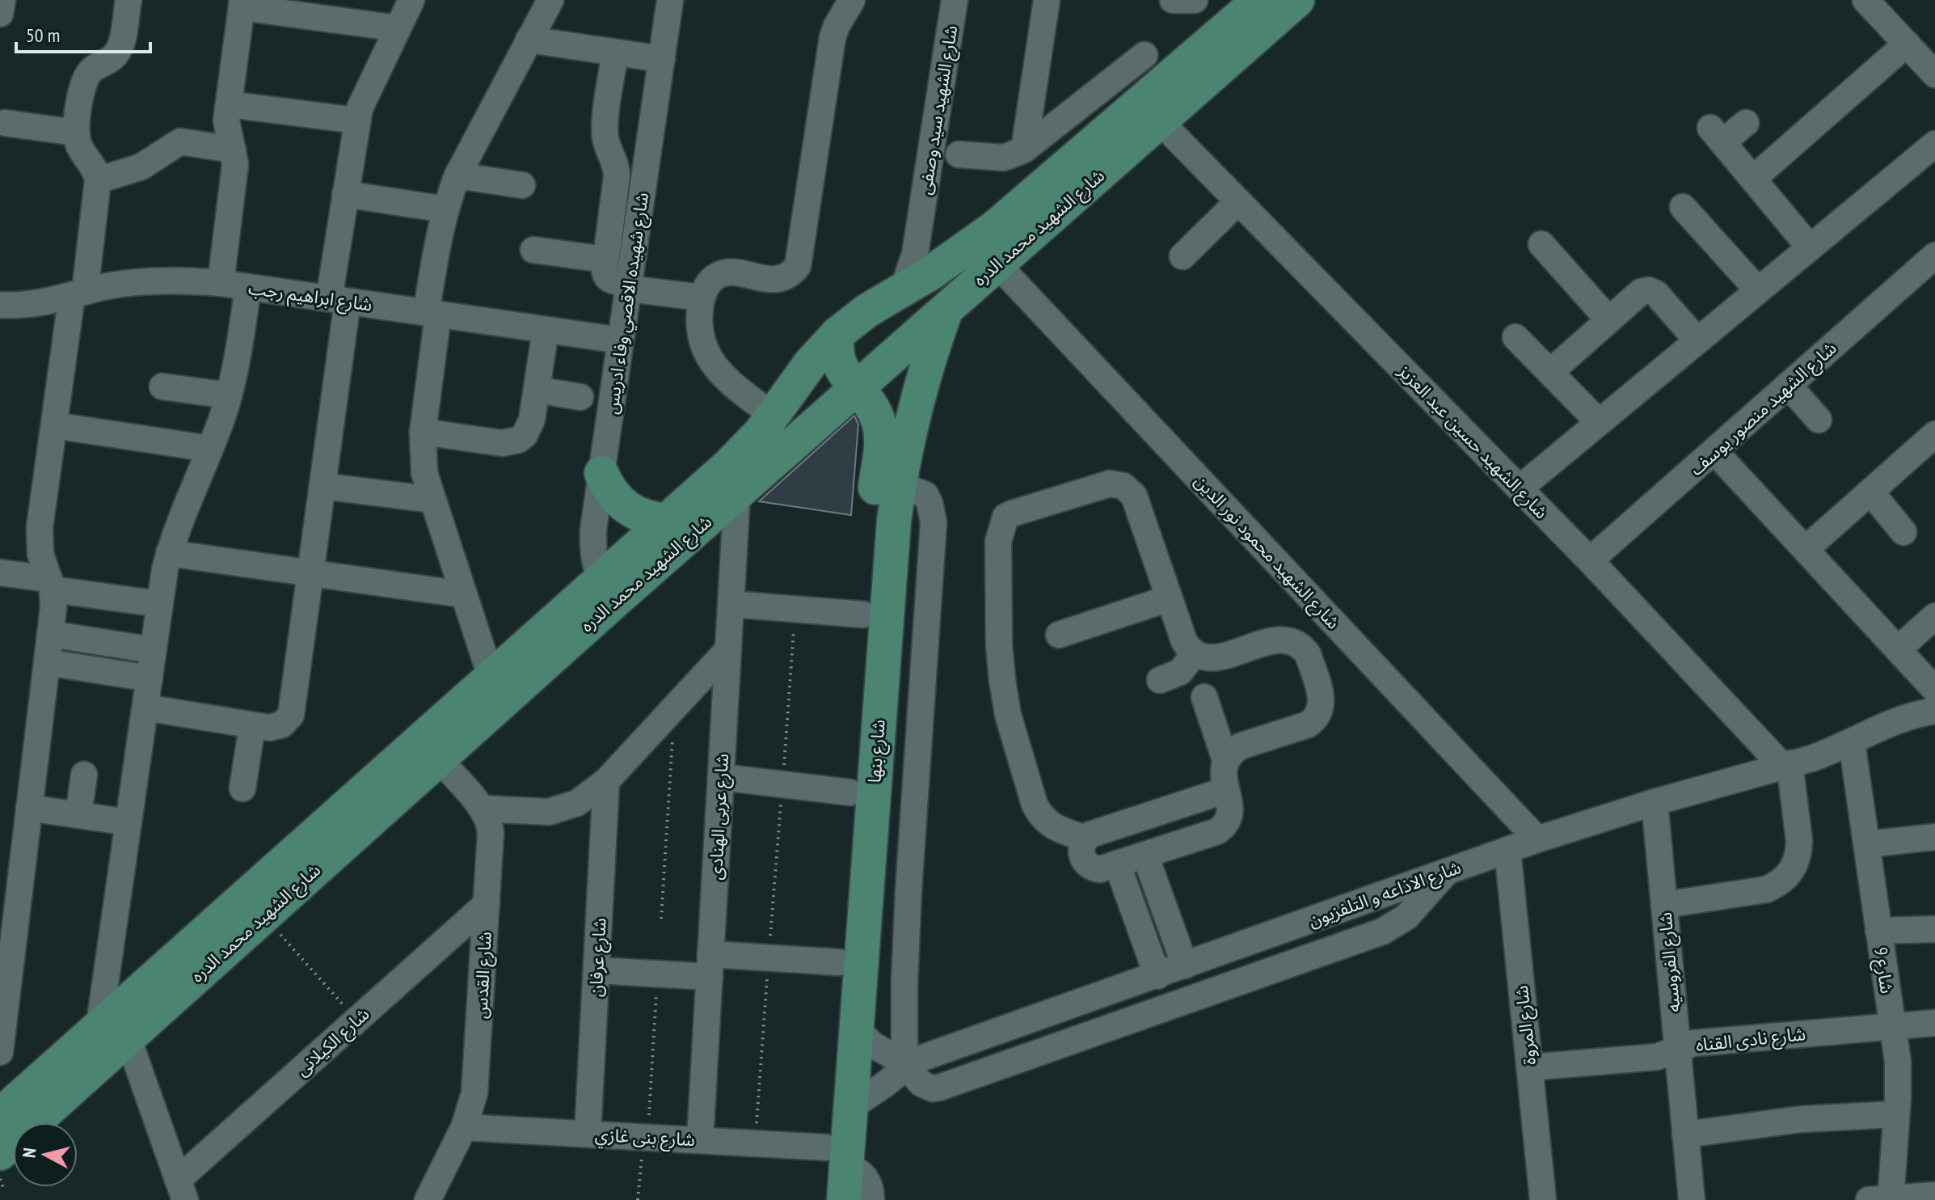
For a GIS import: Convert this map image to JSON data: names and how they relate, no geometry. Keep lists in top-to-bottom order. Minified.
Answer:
{"streets":{"main road":["شارع الشهيد محمد الدره","شارع بنها"],"street":["شارع الشهيد سيد وصفى","شارع ابراهيم رجب","شارع شهيده الاقصي وفاء ادريس","شارع الشهيد منصور يوسف","شارع الشهيد حسين عبد العزيز","شارع الشهيد محمود نور الدين","شارع عربى الهنادى","شارع الاذاعه و التلفزيون","شارع عرفان","شارع الفروسيه","شارع 9","شارع القدس","شارع المروة","شارع نادى القناه","شارع الكيلانى","شارع بنى غازي"]},"crossings":[["شارع الشهيد سيد وصفى","شارع الشهيد محمد الدره"],["شارع الشهيد محمد الدره","شارع شهيده الاقصي وفاء ادريس"],["شارع الشهيد محمد الدره","شارع الشهيد حسين عبد العزيز"],["شارع الشهيد محمد الدره","شارع الشهيد محمود نور الدين"],["شارع الشهيد محمد الدره","شارع بنها"],["شارع الشهيد محمد الدره","شارع عربى الهنادى"],["شارع الشهيد محمد الدره","شارع القدس"],["شارع ابراهيم رجب","شارع شهيده الاقصي وفاء ادريس"],["شارع الشهيد منصور يوسف","شارع الشهيد حسين عبد العزيز"],["شارع الشهيد حسين عبد العزيز","شارع الاذاعه و التلفزيون"],["شارع الشهيد محمود نور الدين","شارع الاذاعه و التلفزيون"],["شارع بنها","شارع الاذاعه و التلفزيون"],["شارع بنها","شارع بنى غازي"],["شارع عربى الهنادى","شارع بنى غازي"],["شارع الاذاعه و التلفزيون","شارع الفروسيه"],["شارع الاذاعه و التلفزيون","شارع 9"],["شارع الاذاعه و التلفزيون","شارع المروة"],["شارع عرفان","شارع بنى غازي"],["شارع الفروسيه","شارع نادى القناه"],["شارع 9","شارع نادى القناه"],["شارع القدس","شارع الكيلانى"],["شارع القدس","شارع بنى غازي"],["شارع المروة","شارع نادى القناه"]],"scale_bar":"50 m","north":"left"}
